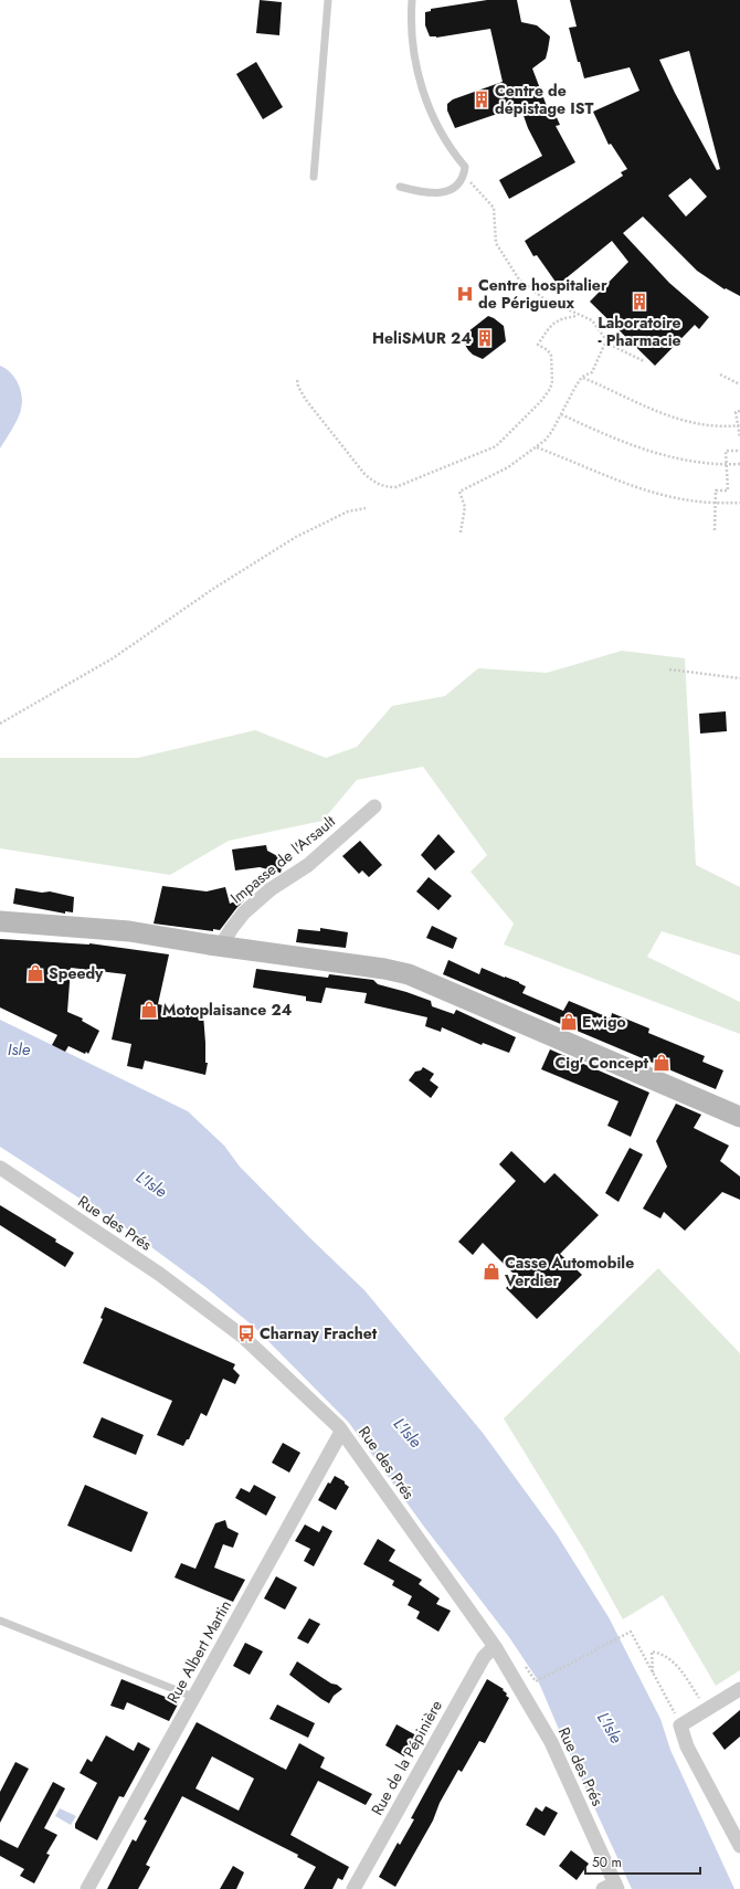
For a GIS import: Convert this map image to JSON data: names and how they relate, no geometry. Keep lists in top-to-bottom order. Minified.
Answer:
{"streets":{"street":["Impasse de l'Arsault","Rue des Prés","Rue Albert Martin","Rue de la Pépinière"]},"crossings":[["Rue des Prés","Rue Albert Martin"],["Rue des Prés","Rue de la Pépinière"]],"water":["Isle","L'Isle"],"places":{"building":["Centre de dépistage IST","Laboratoire - Pharmacie","HeliSMUR 24"],"hospital":["Centre hospitalier de Périgueux"],"shop":["Speedy","Motoplaisance 24","Ewigo","Cig' Concept","Casse Automobile Verdier"],"bus stop":["Charnay Frachet"]},"scale_bar":"50 m"}
